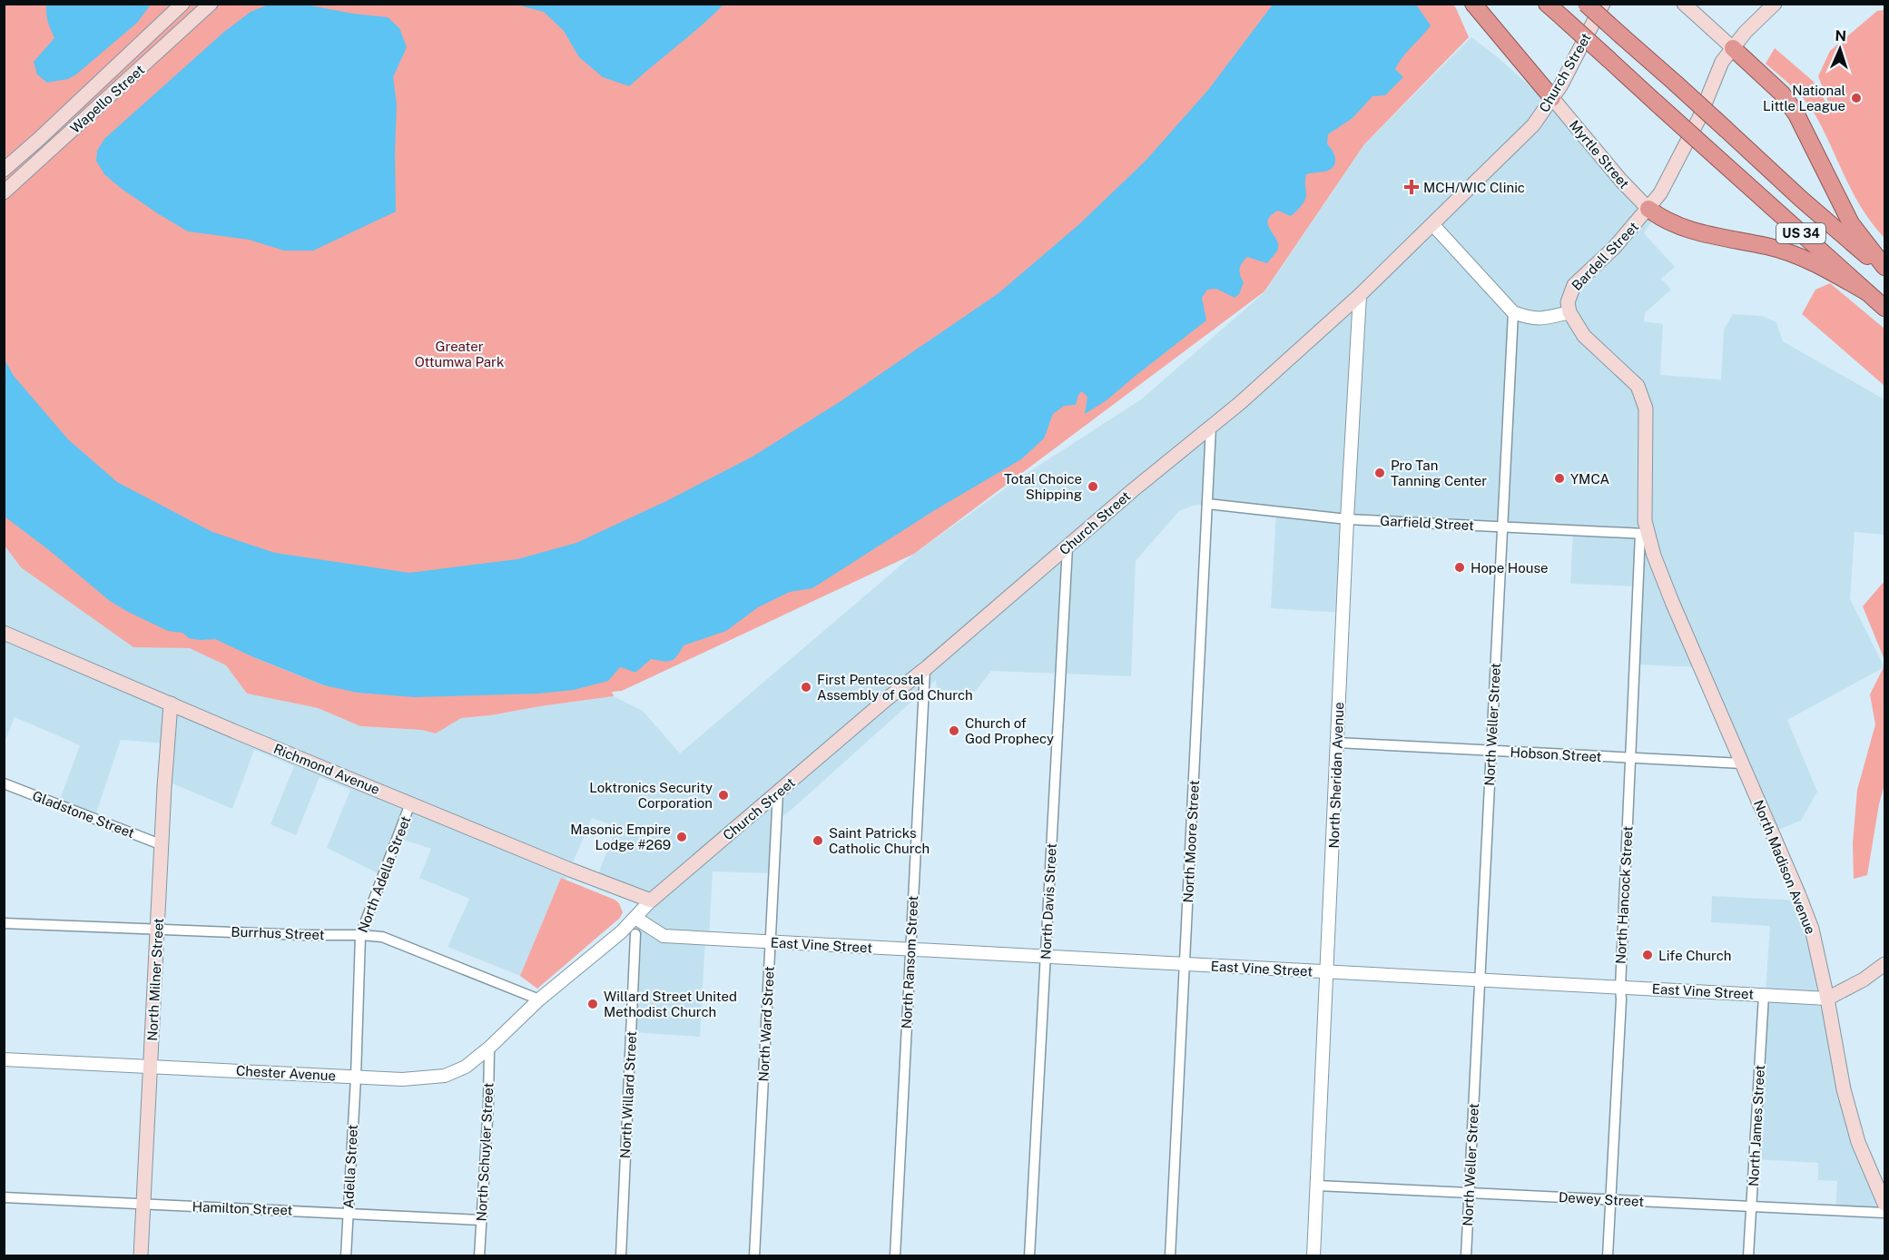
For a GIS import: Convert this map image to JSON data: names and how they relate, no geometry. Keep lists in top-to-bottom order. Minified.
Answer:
{"streets":{"highway":["US 34"],"main road":["Church Street","Wapello Street","Myrtle Street","Bardell Street","Richmond Avenue","North Madison Avenue","North Hancock Street","North Milner Street"],"street":["Garfield Street","North Weller Street","Hobson Street","North Sheridan Avenue","Gladstone Street","North Moore Street","North Adella Street","North Davis Street","Burrhus Street","East Vine Street","North Ransom Street","North Ward Street","Chester Avenue","North Willard Street","North James Street","North Schuyler Street","Adella Street","Dewey Street","Hamilton Street"]},"crossings":[["Church Street","Myrtle Street"],["Church Street","Richmond Avenue"],["Church Street","North Sheridan Avenue"],["Church Street","North Moore Street"],["Church Street","North Davis Street"],["Church Street","Burrhus Street"],["Church Street","East Vine Street"],["Church Street","North Ransom Street"],["Church Street","North Ward Street"],["Church Street","Chester Avenue"],["Myrtle Street","Bardell Street"],["Bardell Street","North Hancock Street"],["Garfield Street","North Weller Street"],["Garfield Street","North Sheridan Avenue"],["Garfield Street","North Moore Street"],["Garfield Street","North Hancock Street"],["North Weller Street","Hobson Street"],["North Weller Street","East Vine Street"],["North Weller Street","Dewey Street"],["Hobson Street","North Sheridan Avenue"],["Hobson Street","North Madison Avenue"],["Hobson Street","North Hancock Street"],["Richmond Avenue","North Adella Street"],["Richmond Avenue","North Milner Street"],["North Sheridan Avenue","East Vine Street"],["North Sheridan Avenue","Dewey Street"],["Gladstone Street","North Milner Street"],["North Moore Street","East Vine Street"],["North Madison Avenue","North Hancock Street"],["North Madison Avenue","East Vine Street"],["North Adella Street","Burrhus Street"],["North Adella Street","Chester Avenue"],["North Adella Street","Adella Street"],["North Hancock Street","East Vine Street"],["North Hancock Street","Dewey Street"],["North Davis Street","East Vine Street"],["Burrhus Street","North Milner Street"],["Burrhus Street","Chester Avenue"],["East Vine Street","North Ransom Street"],["East Vine Street","North Ward Street"],["East Vine Street","North James Street"],["North Milner Street","Chester Avenue"],["North Milner Street","Hamilton Street"],["Chester Avenue","North Schuyler Street"],["Chester Avenue","Adella Street"],["North James Street","Dewey Street"],["North Schuyler Street","Hamilton Street"],["Adella Street","Hamilton Street"]],"parks":["Greater Ottumwa Park"],"places":{"other":["National Little League","Pro Tan Tanning Center","YMCA","Total Choice Shipping","Hope House","First Pentecostal Assembly of God Church","Church of God Prophecy","Loktronics Security Corporation","Masonic Empire Lodge #269","Saint Patricks Catholic Church","Life Church","Willard Street United Methodist Church"],"health":["MCH/WIC Clinic"]},"north":"top"}
